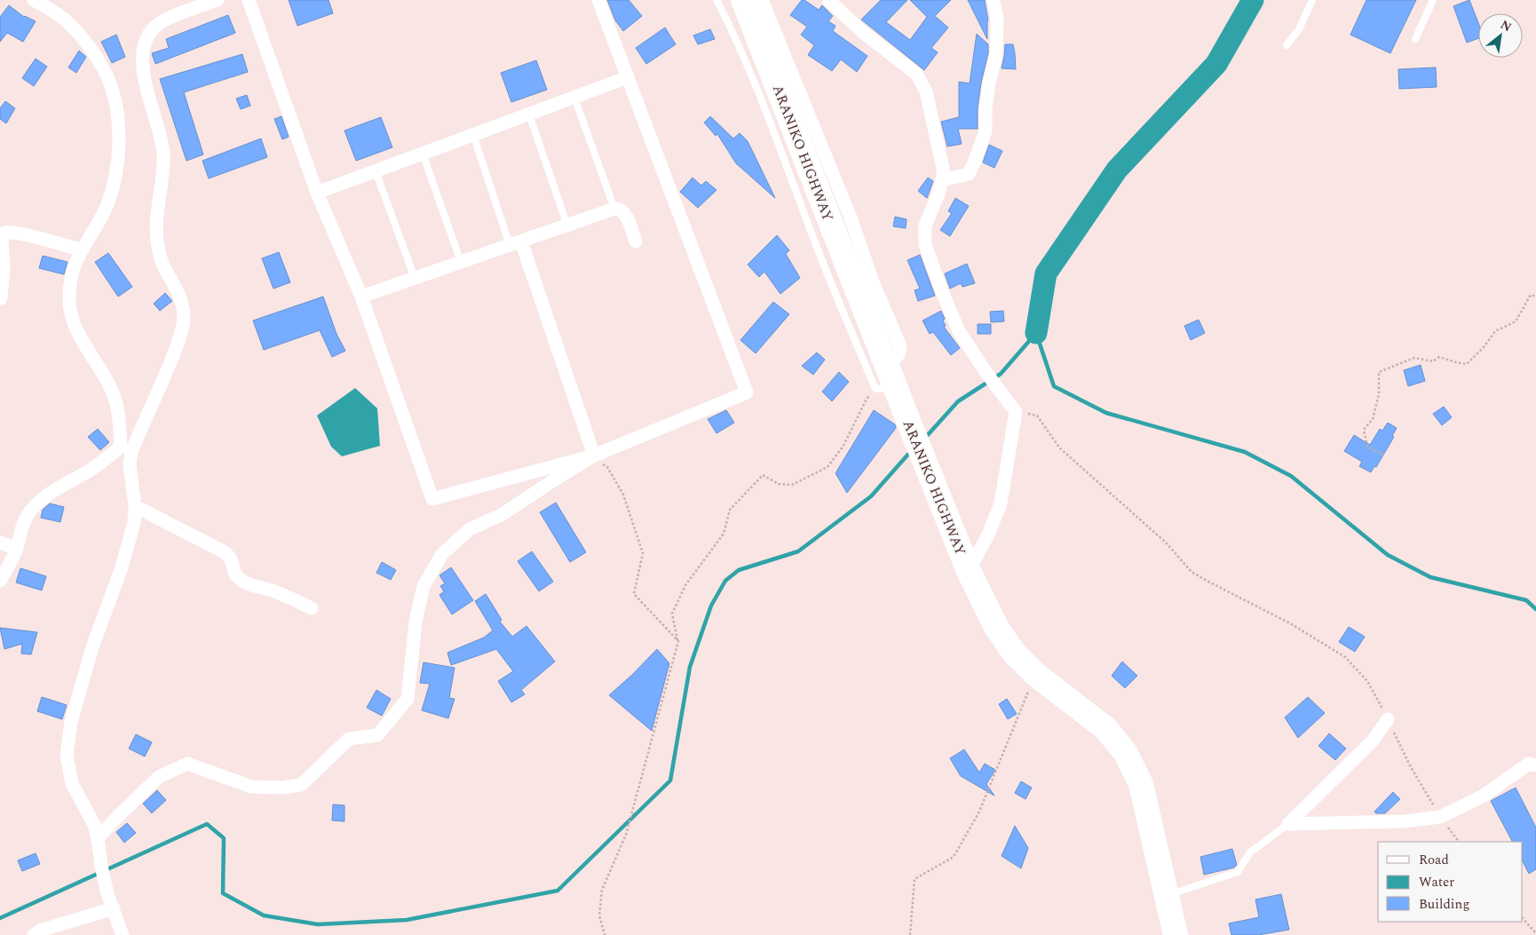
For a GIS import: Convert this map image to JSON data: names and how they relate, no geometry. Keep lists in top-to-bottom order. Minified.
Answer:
{"streets":{"highway":["ARANIKO HIGHWAY"]},"legend":["Road","Water","Building"],"north":"top right"}
